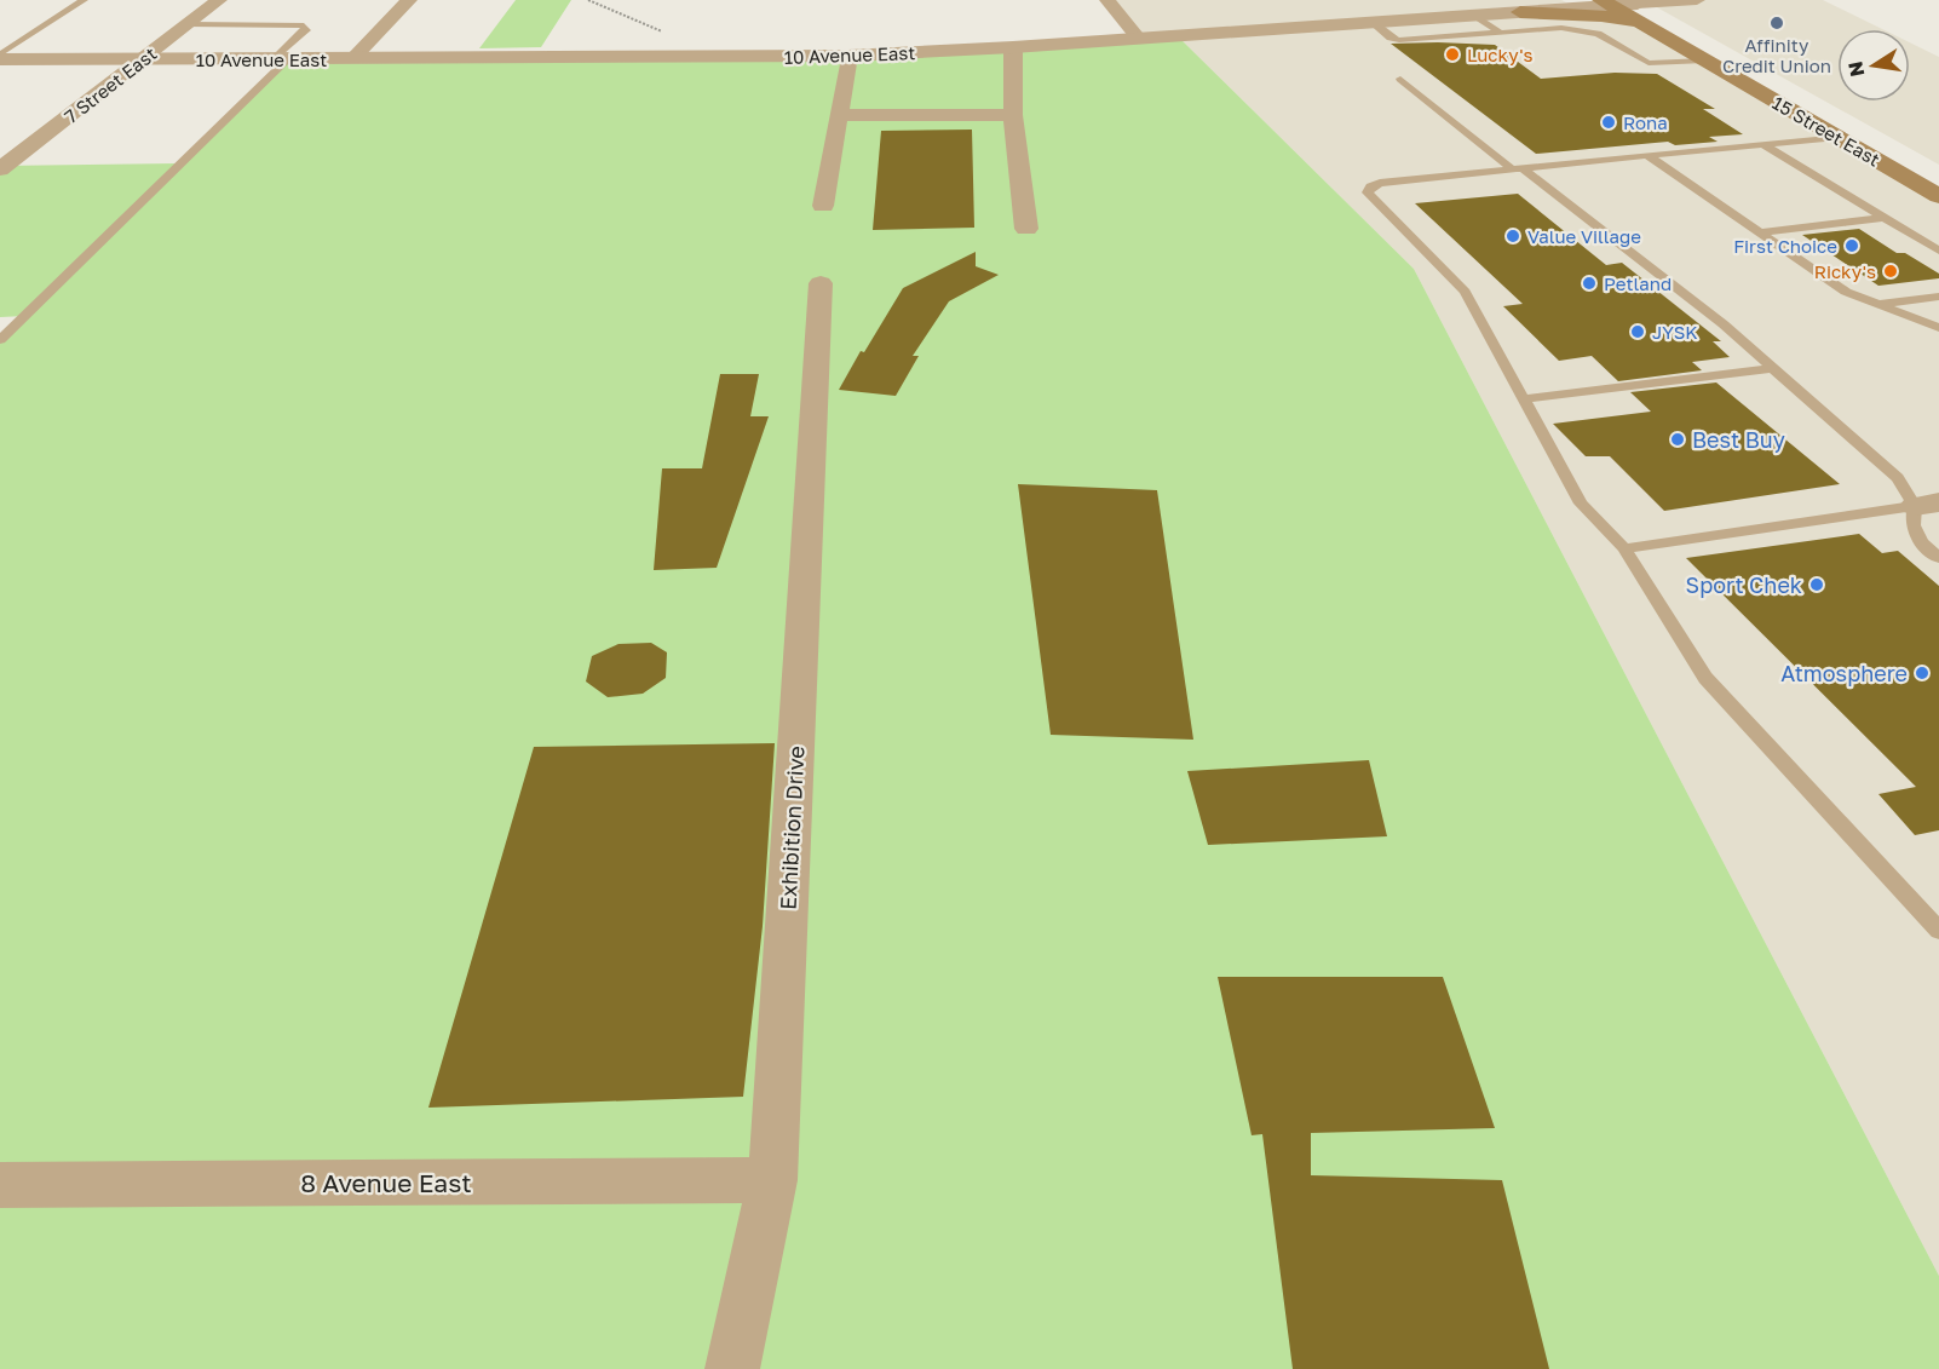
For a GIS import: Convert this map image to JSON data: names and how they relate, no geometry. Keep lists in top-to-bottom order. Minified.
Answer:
{"streets":{"main road":["15 Street East"],"street":["10 Avenue East","7 Street East","Exhibition Drive","8 Avenue East"]},"crossings":[["10 Avenue East","7 Street East"],["10 Avenue East","15 Street East"],["Exhibition Drive","8 Avenue East"]],"places":["Affinity Credit Union","Lucky's","Rona","Value Village","First Choice","Ricky's","Petland","JYSK","Best Buy","Sport Chek","Atmosphere"],"north":"left"}
